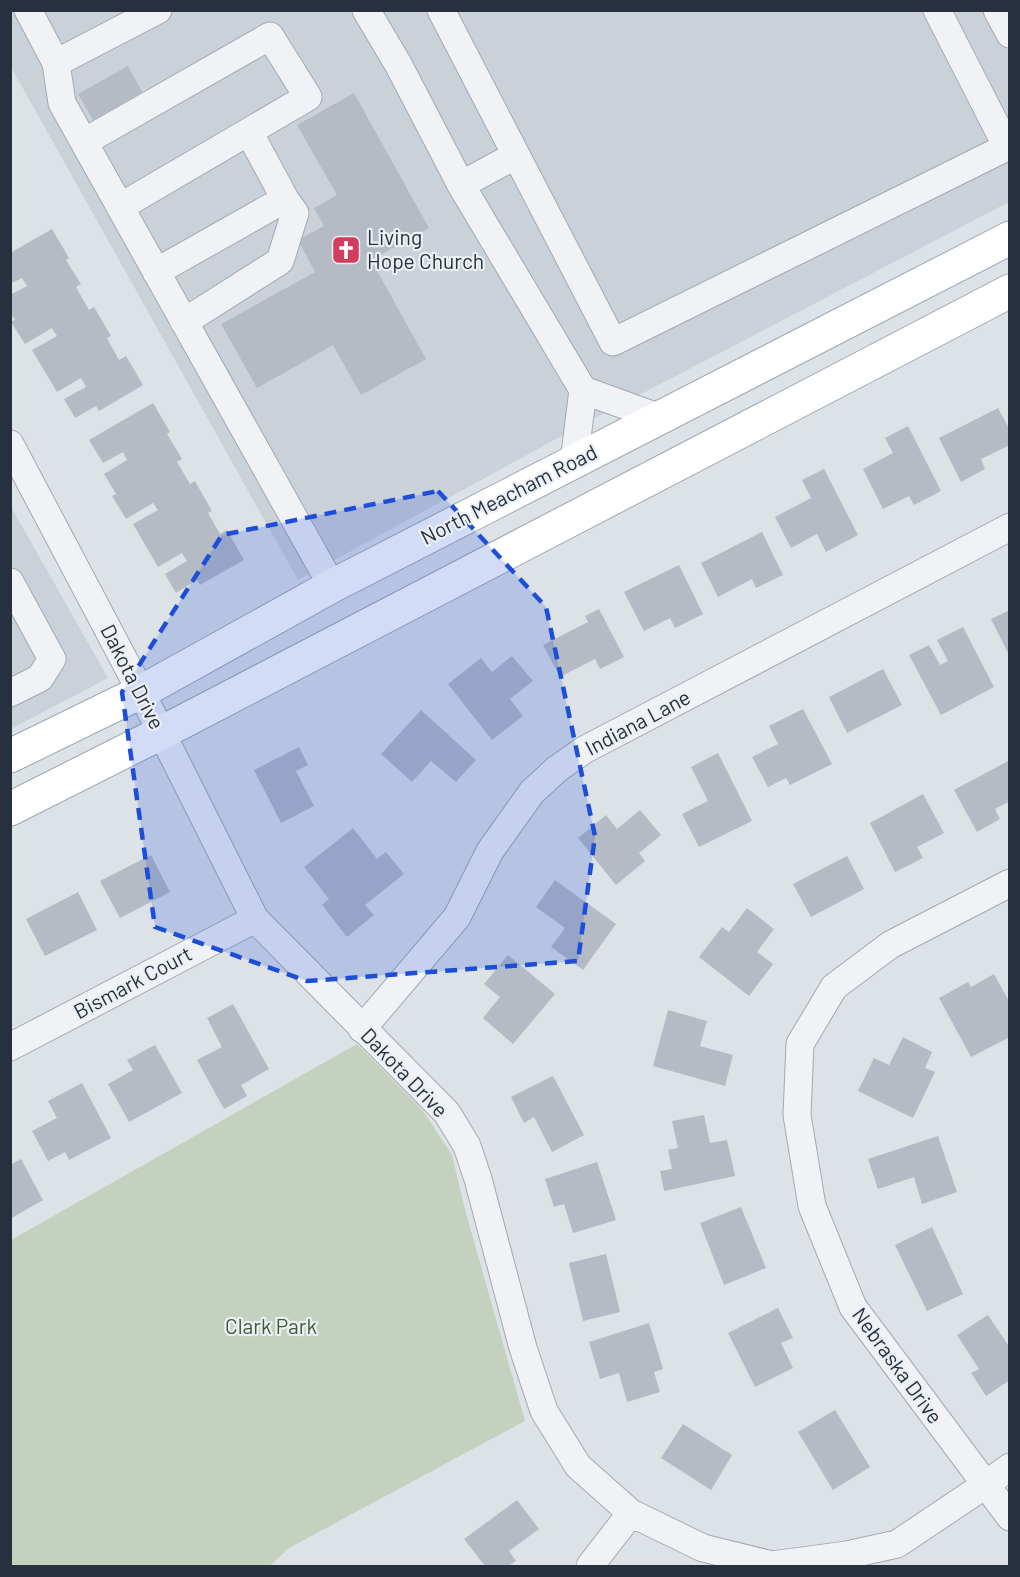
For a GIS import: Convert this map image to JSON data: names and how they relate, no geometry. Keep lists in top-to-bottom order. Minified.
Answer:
{"streets":{"main road":["North Meacham Road"],"street":["Dakota Drive","Indiana Lane","Bismark Court","Nebraska Drive"]},"crossings":[["North Meacham Road","Dakota Drive"],["Dakota Drive","Indiana Lane"],["Dakota Drive","Bismark Court"],["Dakota Drive","Nebraska Drive"]],"parks":["Clark Park"],"places":{"church":["Living Hope Church"]}}
